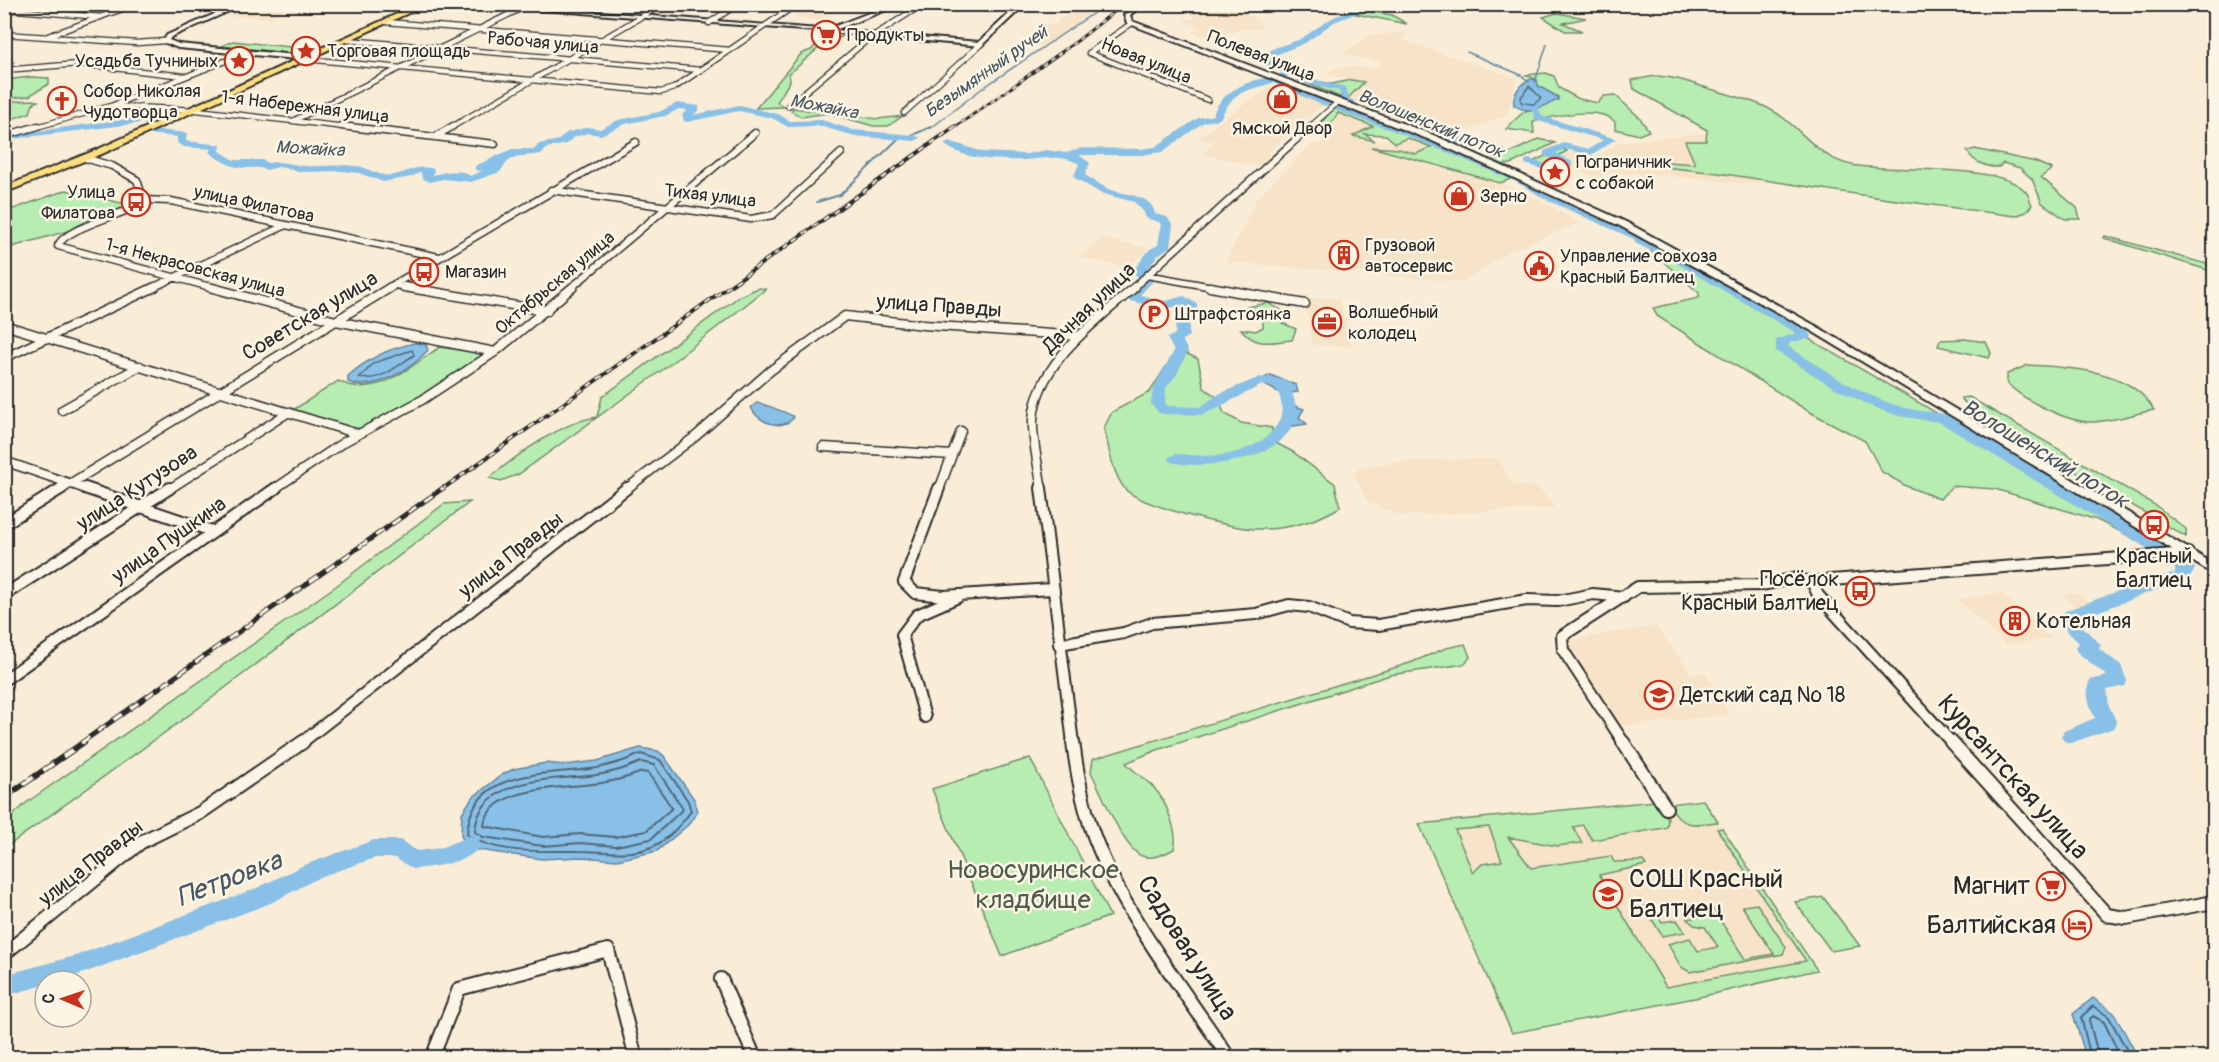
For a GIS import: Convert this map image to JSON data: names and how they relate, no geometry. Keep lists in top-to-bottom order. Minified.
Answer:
{"streets":{"main road":["Полевая улица"],"street":["Рабочая улица","Новая улица","1-я Набережная улица","Тихая улица","улица Филатова","1-я Некрасовская улица","Октябрьская улица","улица Правды","Дачная улица","Советская улица","улица Кутузова","улица Пушкина","Курсантская улица","Садовая улица"]},"crossings":[["Полевая улица","Новая улица"],["Полевая улица","Дачная улица"],["Тихая улица","Октябрьская улица"],["Тихая улица","Советская улица"],["улица Филатова","1-я Некрасовская улица"],["улица Филатова","Советская улица"],["1-я Некрасовская улица","Октябрьская улица"],["1-я Некрасовская улица","Советская улица"],["Октябрьская улица","улица Пушкина"],["улица Правды","Дачная улица"],["Дачная улица","Садовая улица"]],"water":["Безымянный ручей","Можайка","Волошенский поток","Петровка"],"parks":["Новосуринское кладбище"],"places":{"supermarket":["Продукты","Магнит"],"place":["Торговая площадь","Усадьба Тучниных","Пограничник с собакой"],"shop":["Ямской Двор","Зерно"],"church":["Собор Николая Чудотворца"],"bus stop":["Улица Филатова","Магазин","Красный Балтиец","Посёлок Красный Балтиец"],"building":["Грузовой автосервис","Котельная"],"public building":["Управление совхоза Красный Балтиец"],"parking":["Штрафстоянка"],"office":["Волшебный колодец"],"school or university":["Детский сад № 18","СОШ Красный Балтиец"],"hotel":["Балтийская"]},"north":"left"}
